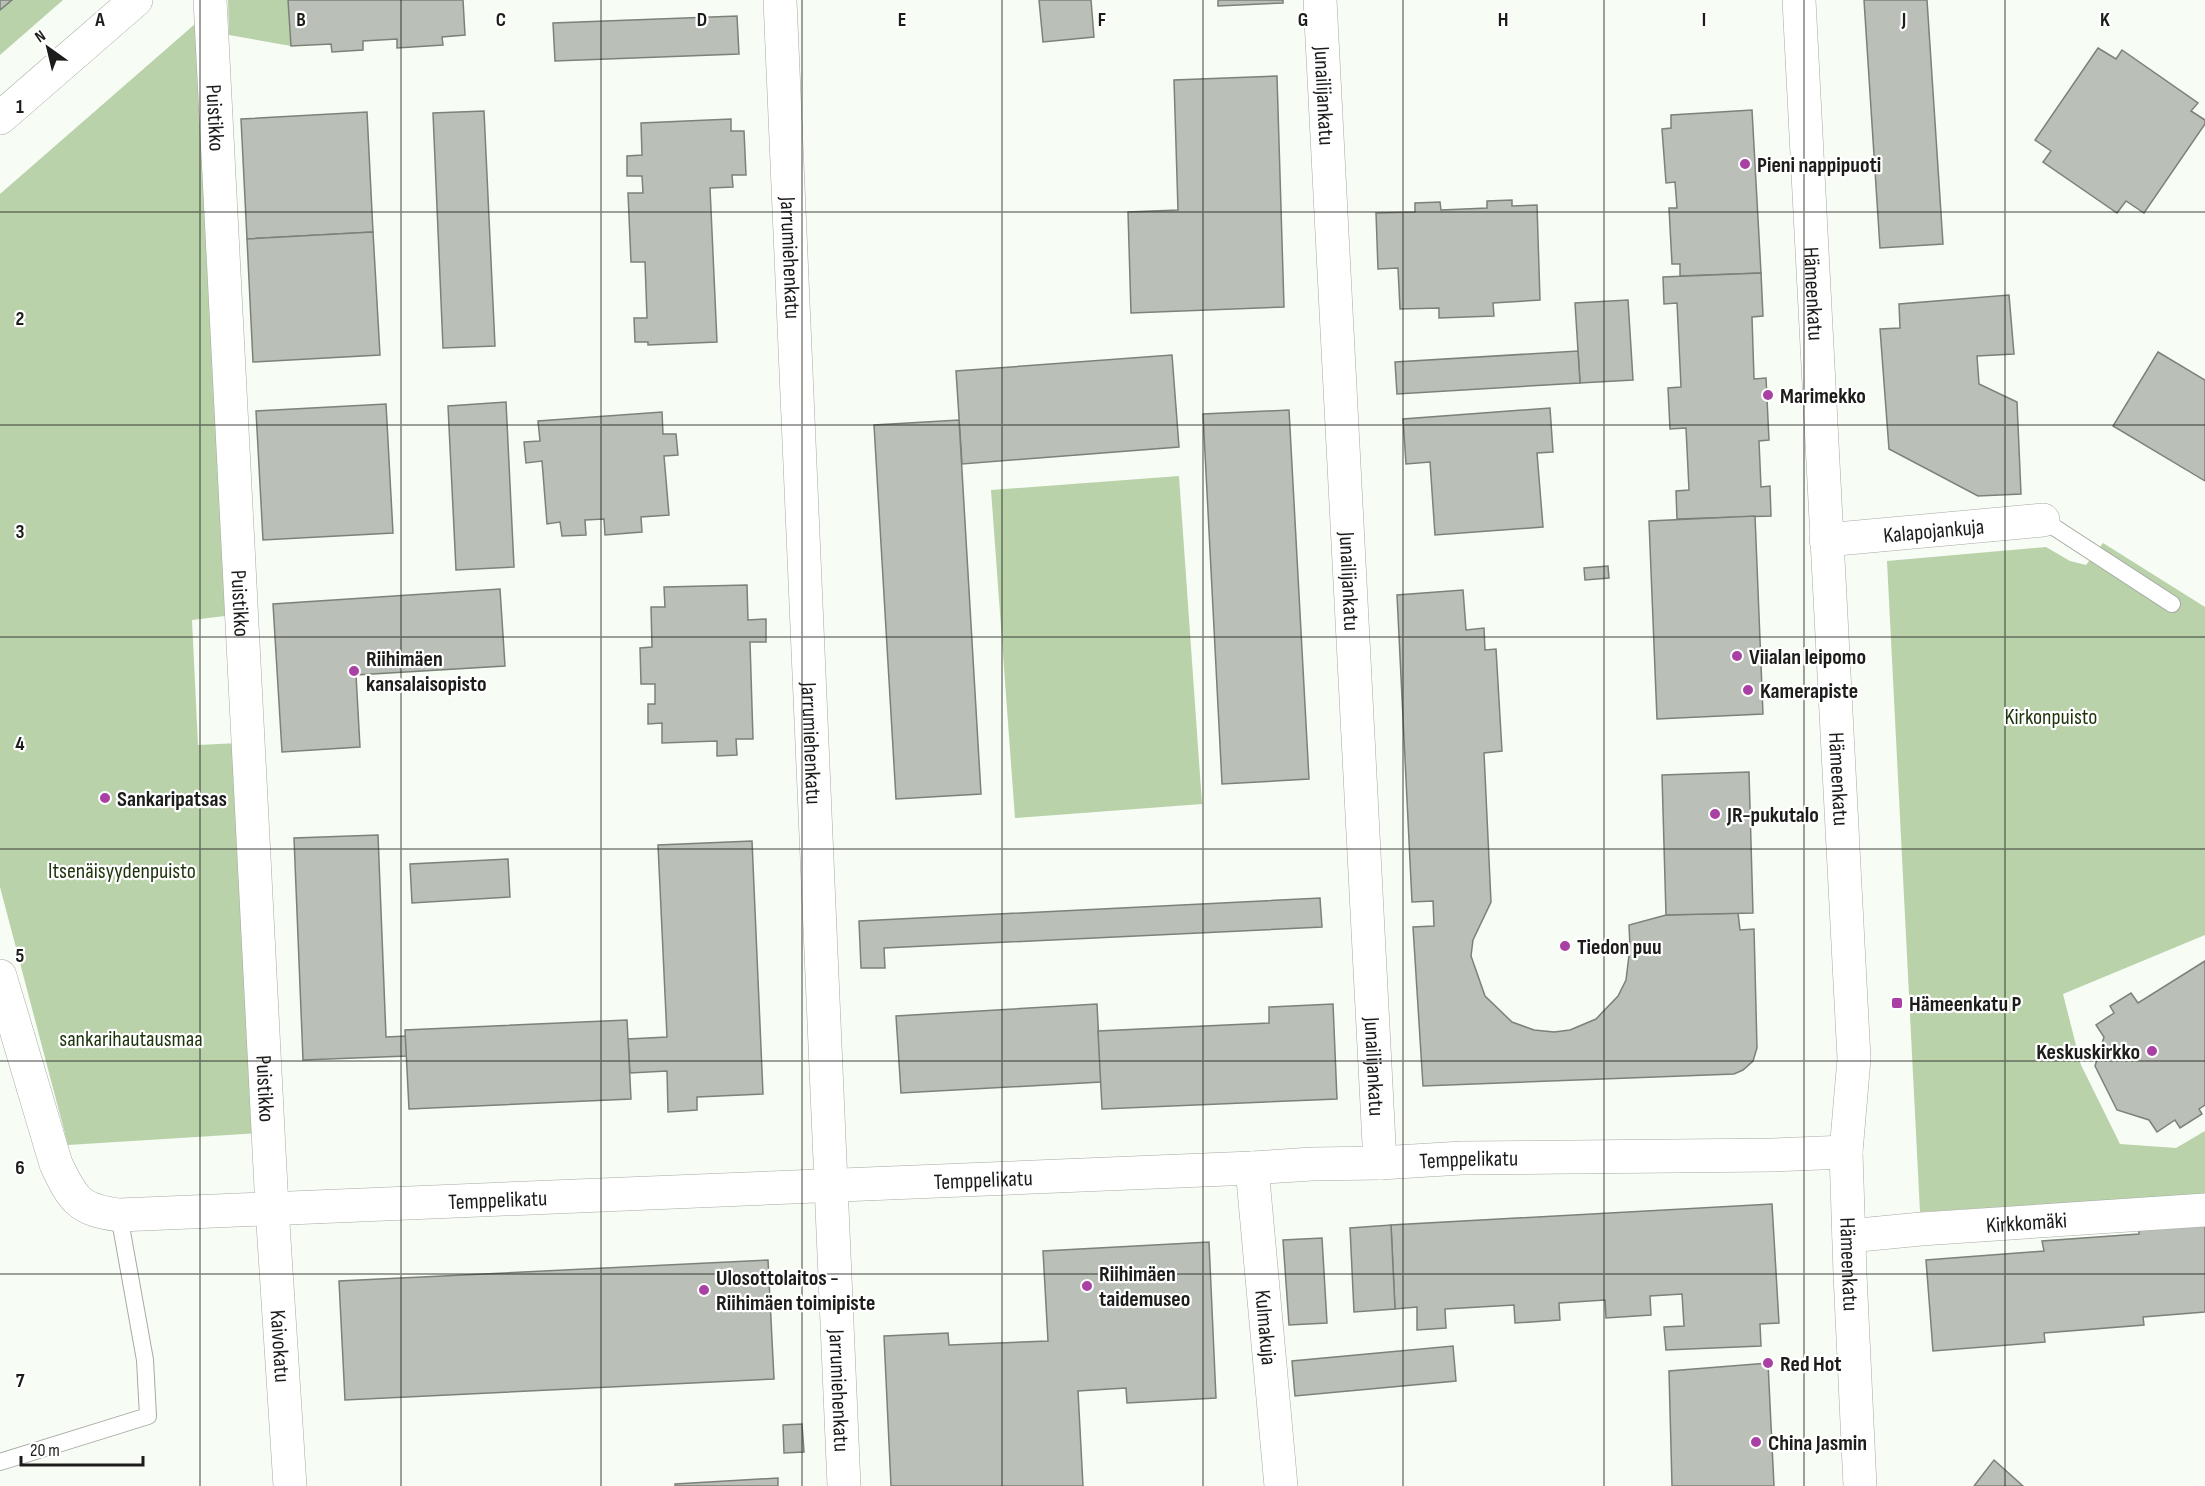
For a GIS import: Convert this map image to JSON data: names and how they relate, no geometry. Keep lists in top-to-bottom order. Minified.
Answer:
{"streets":{"street":["Junailijankatu","Puistikko","Jarrumiehenkatu","Hämeenkatu","Kalapojankuja","Temppelikatu","Kirkkomäki","Kulmakuja","Kaivokatu"]},"crossings":[["Junailijankatu","Temppelikatu"],["Puistikko","Temppelikatu"],["Puistikko","Kaivokatu"],["Jarrumiehenkatu","Temppelikatu"],["Hämeenkatu","Kalapojankuja"],["Hämeenkatu","Temppelikatu"],["Hämeenkatu","Kirkkomäki"],["Temppelikatu","Kulmakuja"],["Temppelikatu","Kaivokatu"]],"parks":["Kirkonpuisto","Itsenäisyydenpuisto","sankarihautausmaa"],"places":{"other":["Pieni nappipuoti","Marimekko","Viialan leipomo","Riihimäen kansalaisopisto","Kamerapiste","Sankaripatsas","JR-pukutalo","Tiedon puu","Keskuskirkko","Riihimäen taidemuseo","Ulosottolaitos - Riihimäen toimipiste","Red Hot","China Jasmin"],"transit":["Hämeenkatu P"]},"scale_bar":"20 m","north":"top left","grid":{"columns":["A","B","C","D","E","F","G","H","I","J","K"],"rows":["1","2","3","4","5","6","7"]}}
